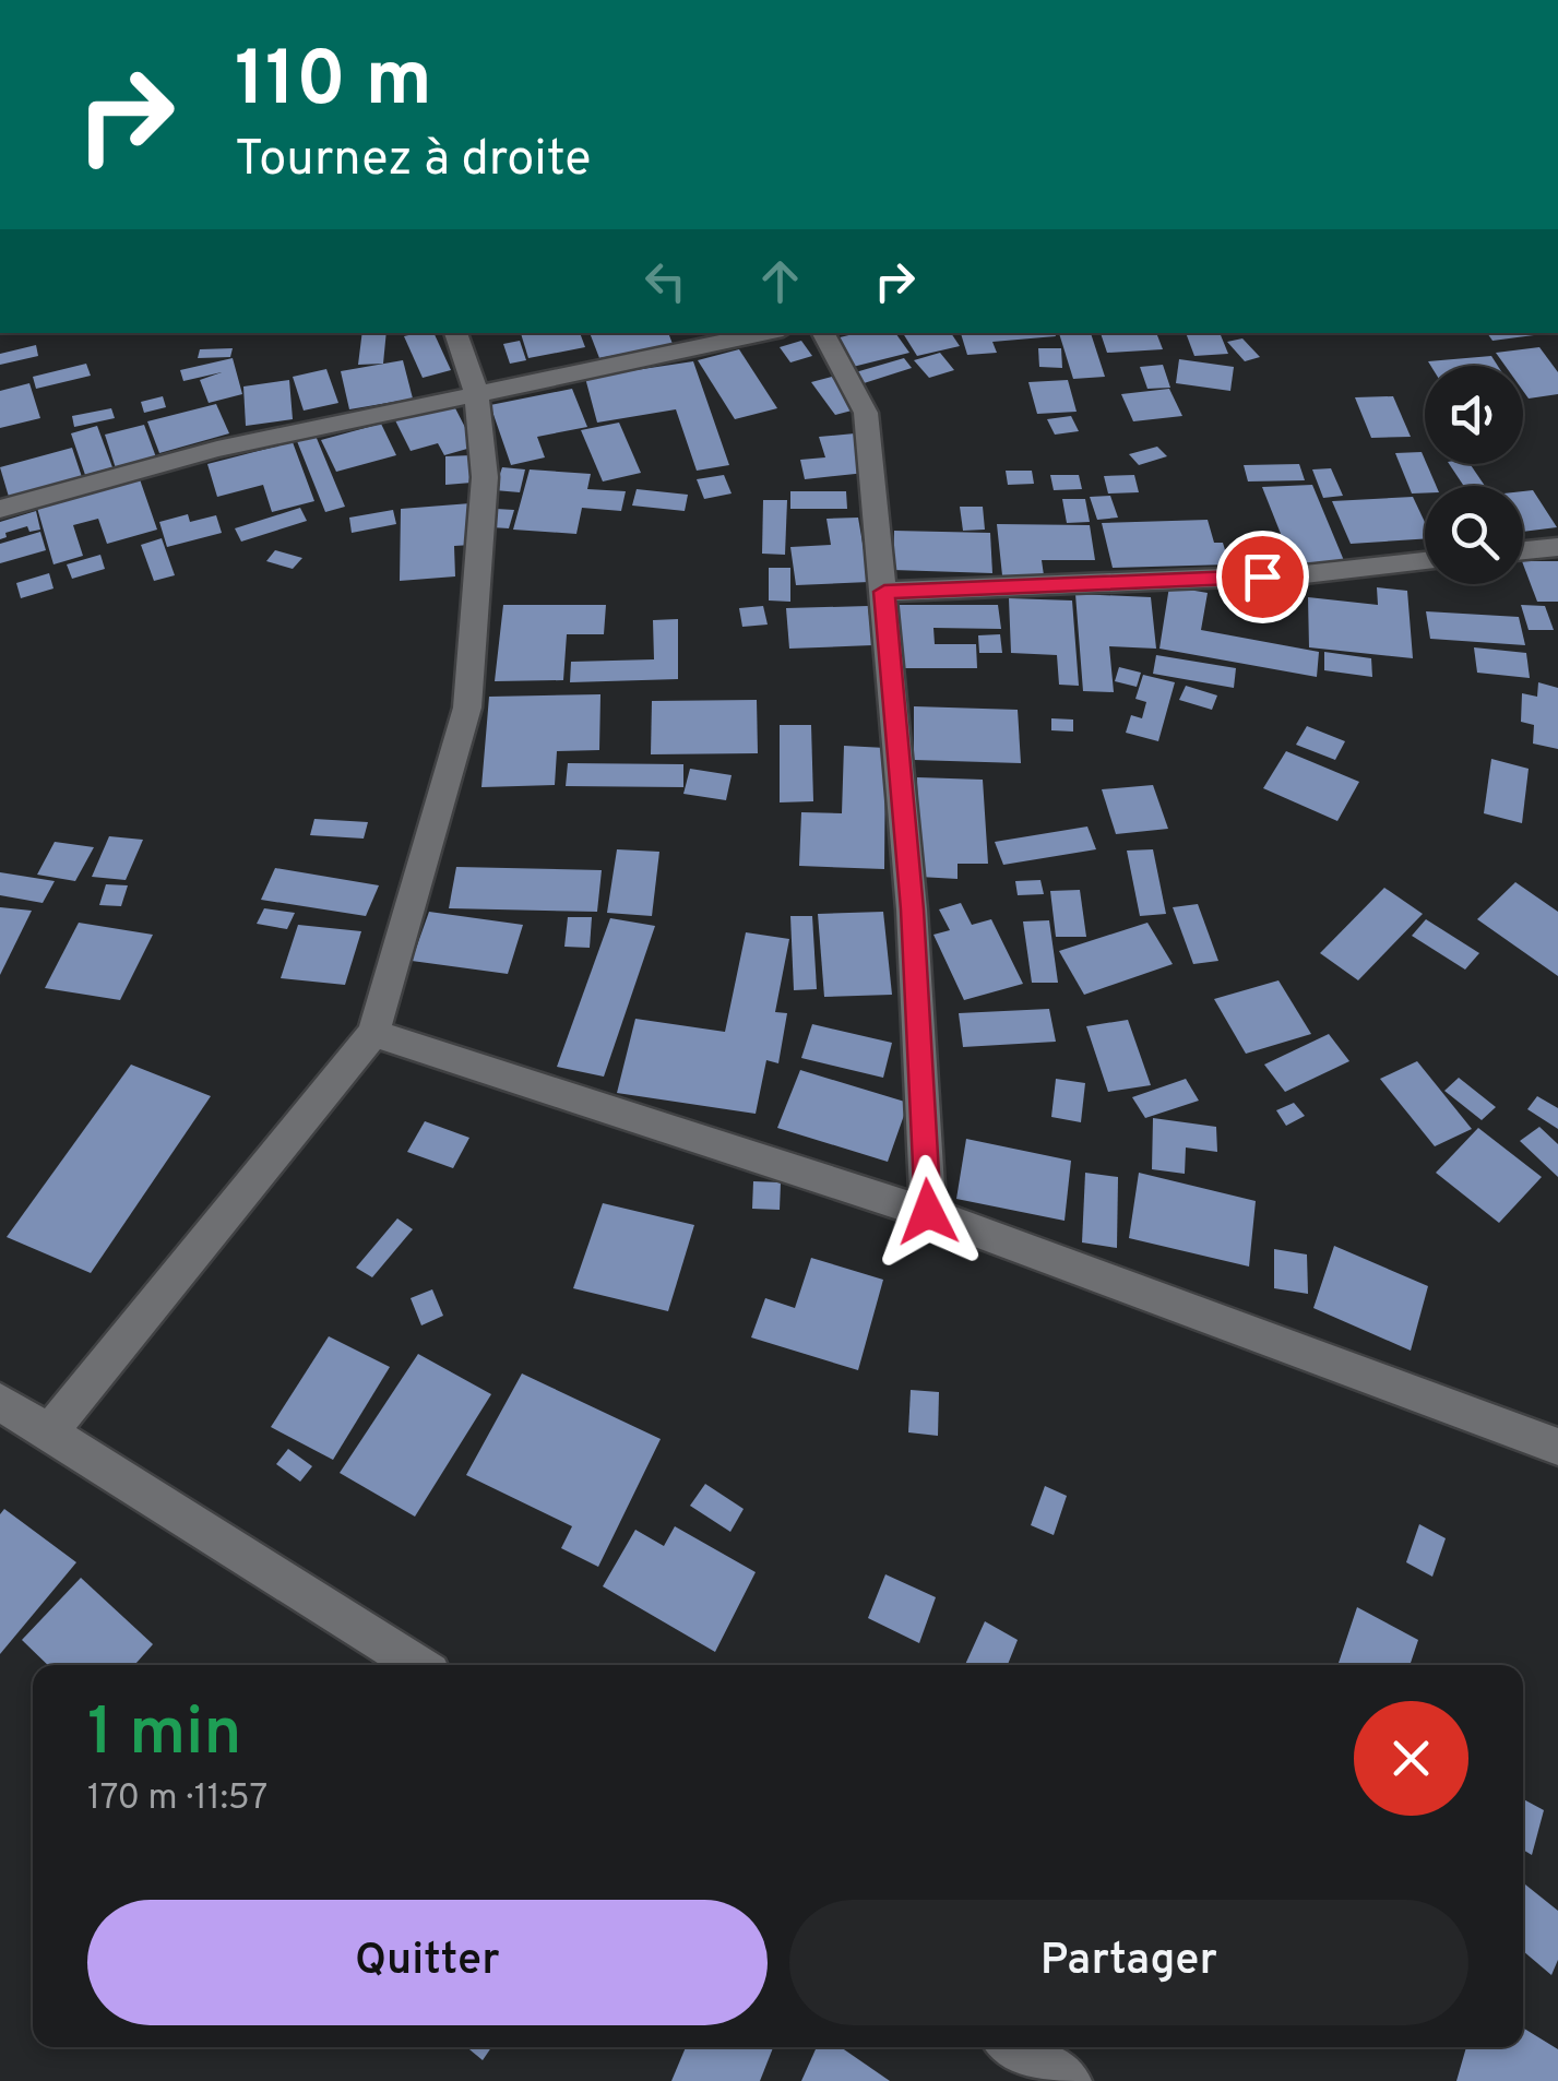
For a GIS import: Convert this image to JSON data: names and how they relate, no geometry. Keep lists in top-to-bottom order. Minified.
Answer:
{"page":{"turn":["110 m","Tournez à droite"],"heading":["1 min","170 m · 11:57"],"buttons":["Quitter","Partager"]}}
